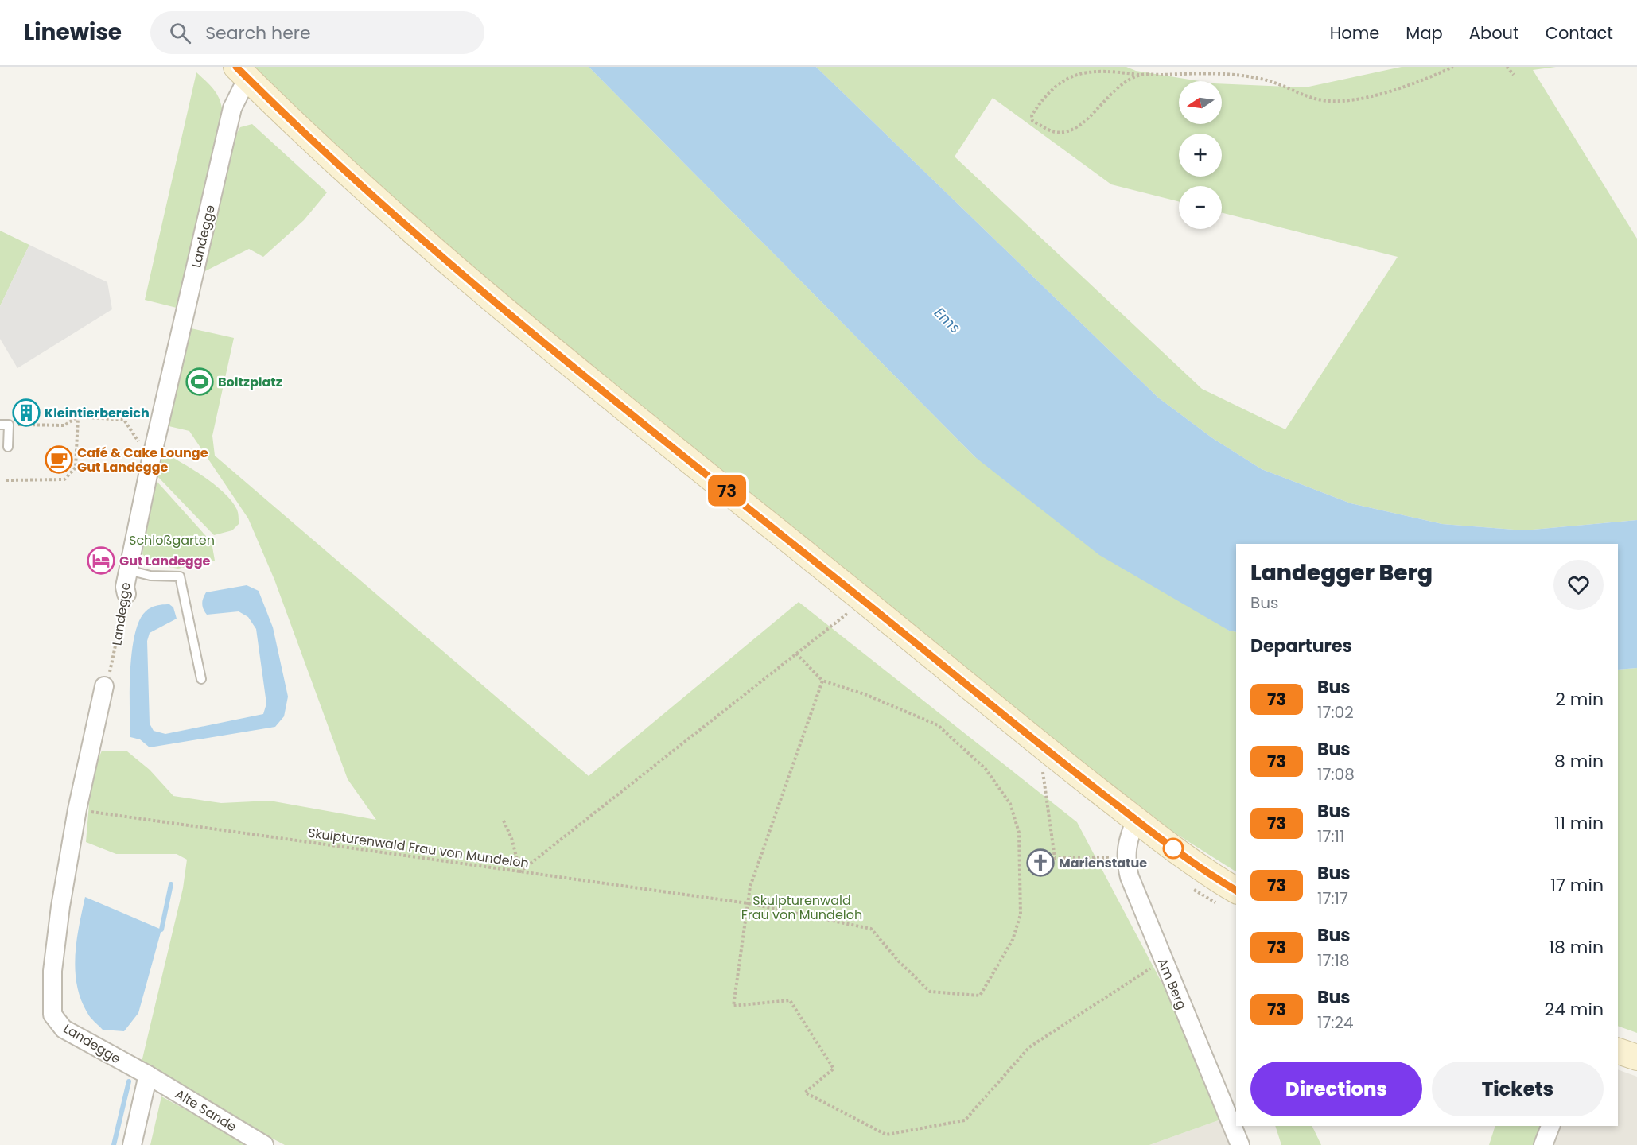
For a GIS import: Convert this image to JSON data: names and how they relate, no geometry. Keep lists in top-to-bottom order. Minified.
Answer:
{"streets":{"street":["Landegge","Am Berg","Alte Sande"],"path":["Skulpturenwald Frau von Mundeloh"]},"crossings":[["Landegge","Skulpturenwald Frau von Mundeloh"],["Landegge","Alte Sande"]],"water":["Ems"],"parks":["Schloßgarten","Skulpturenwald Frau von Mundeloh"],"places":{"sports":["Boltzplatz"],"building":["Kleintierbereich"],"cafe":["Café & Cake Lounge Gut Landegge"],"hotel":["Gut Landegge"],"church":["Marienstatue"]},"lines":["bus line 73"],"north":"left","page":{"header":"Linewise","search":"Search here","nav":["Home","Map","About","Contact"],"on_map":"73","map_buttons":["+","−"],"heading":[["Landegger Berg","Bus"],"Departures"],"list":[{"mark":"73","name":"Bus","note":"17:02","value":"2 min"},{"mark":"73","name":"Bus","note":"17:08","value":"8 min"},{"mark":"73","name":"Bus","note":"17:11","value":"11 min"},{"mark":"73","name":"Bus","note":"17:17","value":"17 min"},{"mark":"73","name":"Bus","note":"17:18","value":"18 min"},{"mark":"73","name":"Bus","note":"17:24","value":"24 min"}],"buttons":["Directions","Tickets"]}}
